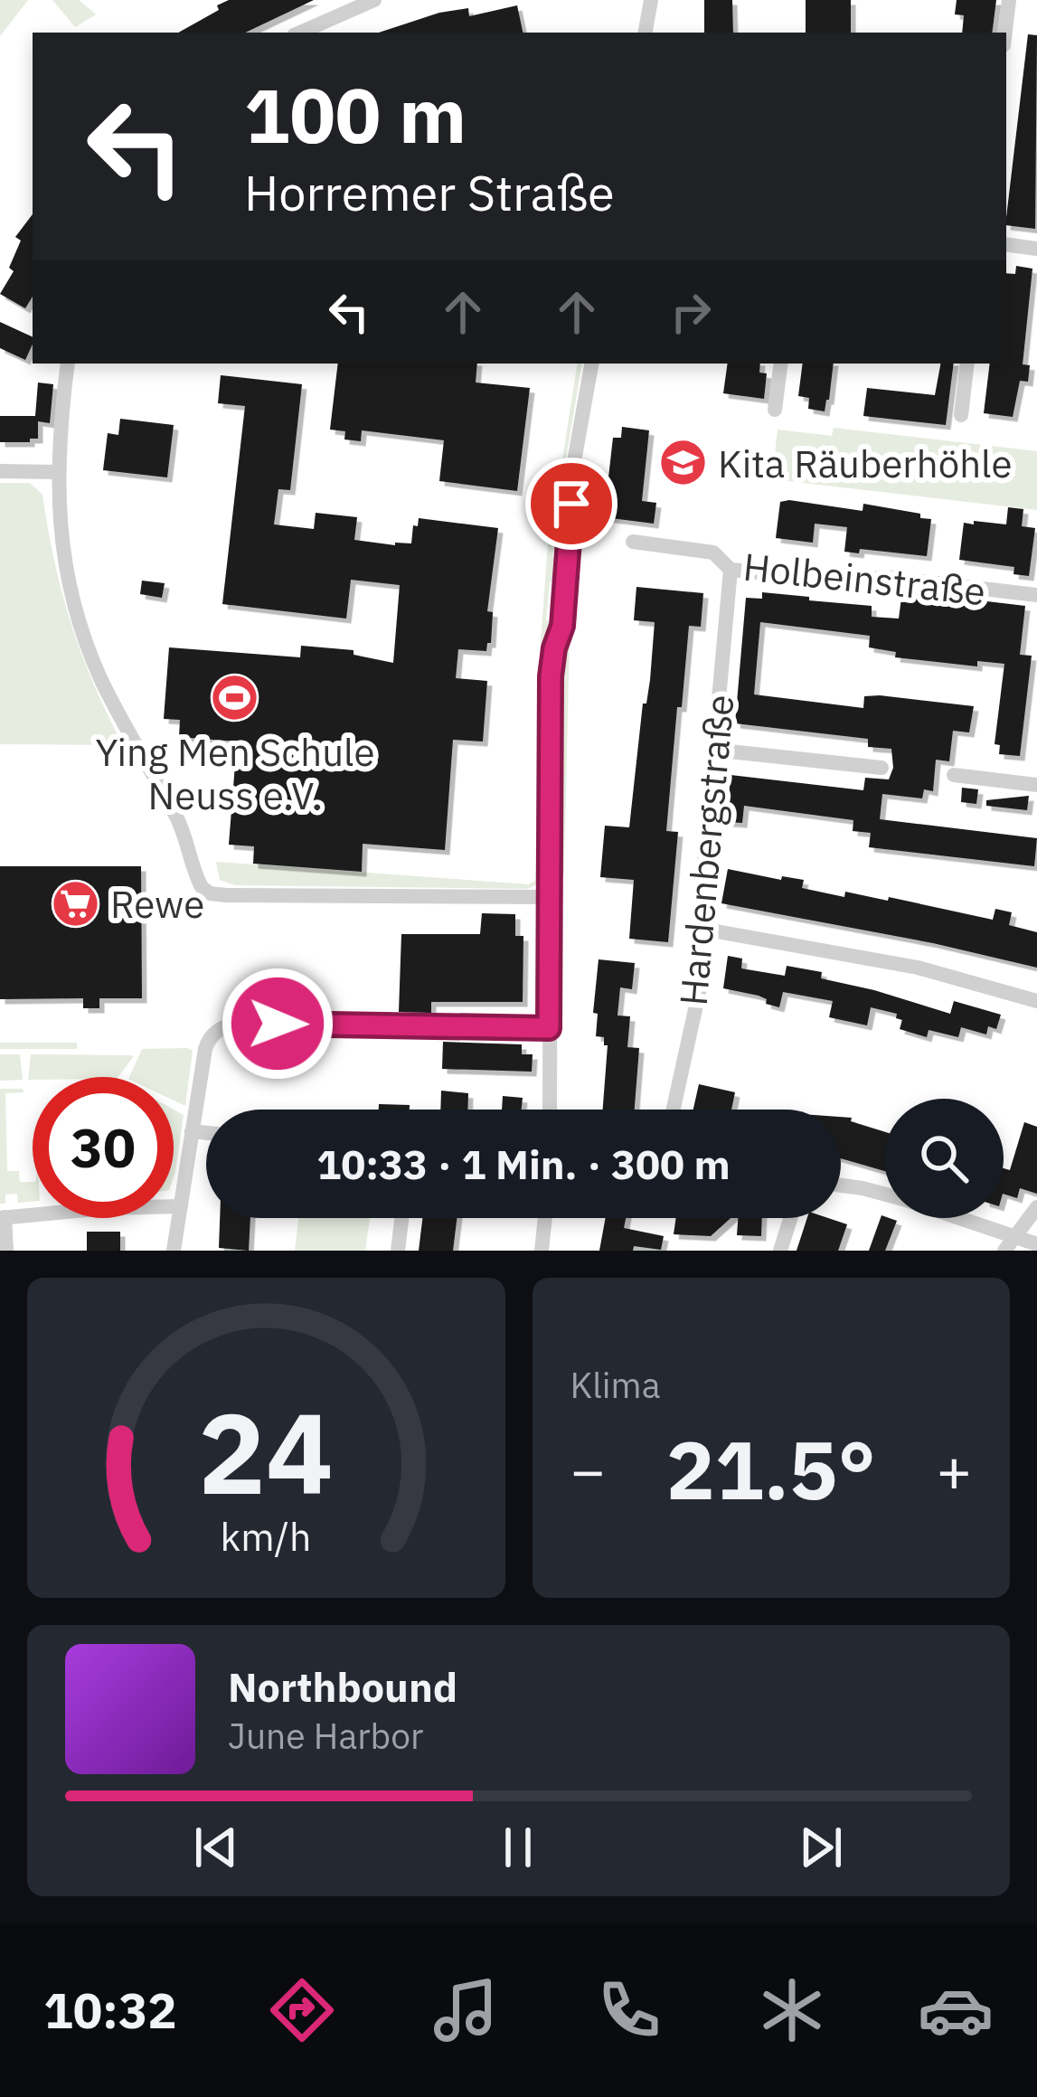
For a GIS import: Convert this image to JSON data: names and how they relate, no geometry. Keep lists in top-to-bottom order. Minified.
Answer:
{"streets":{"street":["Holbeinstraße","Hardenbergstraße"]},"crossings":[["Holbeinstraße","Hardenbergstraße"]],"places":{"school or university":["Kita Räuberhöhle"],"sports":["Ying Men Schule Neuss e.V."],"supermarket":["Rewe"]},"page":{"turn":["100 m","Horremer Straße"],"limit":"30","trip":"10:33 · 1 Min. · 300 m","tile":"Klima","heat":["−","21.5°","+"],"song":["Northbound","June Harbor"],"tabs":"10:32","gauge":["24","km/h"]}}
